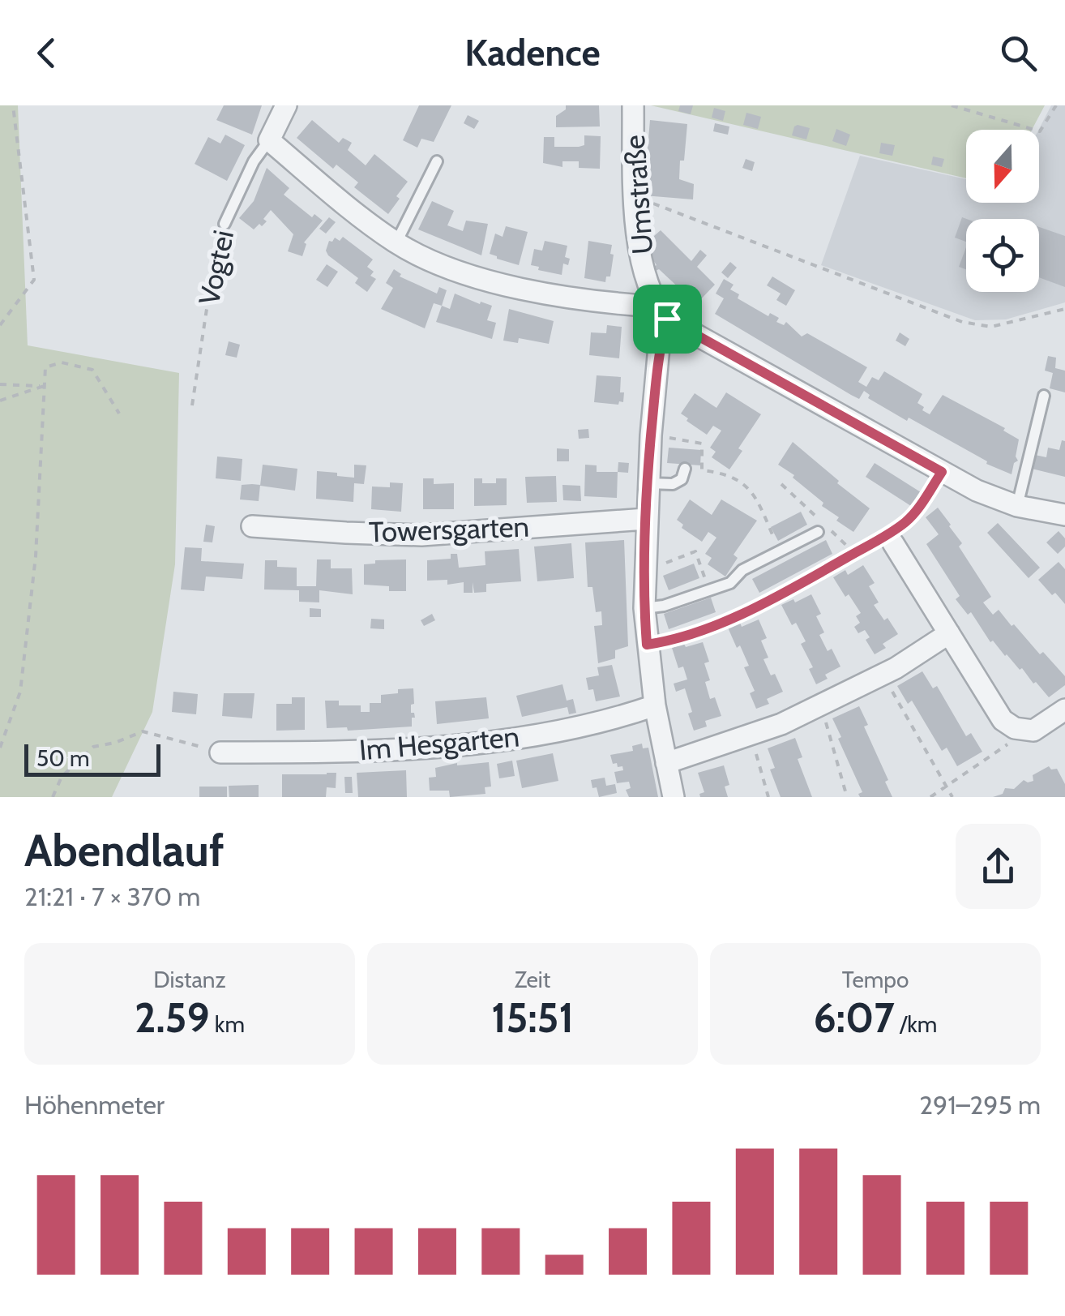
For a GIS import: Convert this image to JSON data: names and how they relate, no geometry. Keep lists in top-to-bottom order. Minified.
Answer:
{"streets":{"street":["Umstraße","Vogtei","Towersgarten","Im Hesgarten"]},"scale_bar":"50 m","north":"bottom","page":{"header":"Kadence","scale":"50 m","heading":["Abendlauf","21:21 · 7 × 370 m"],"stats":[["Distanz","2.59 km"],["Zeit","15:51"],["Tempo","6:07 /km"]],"chart":["Höhenmeter","291–295 m"]}}
